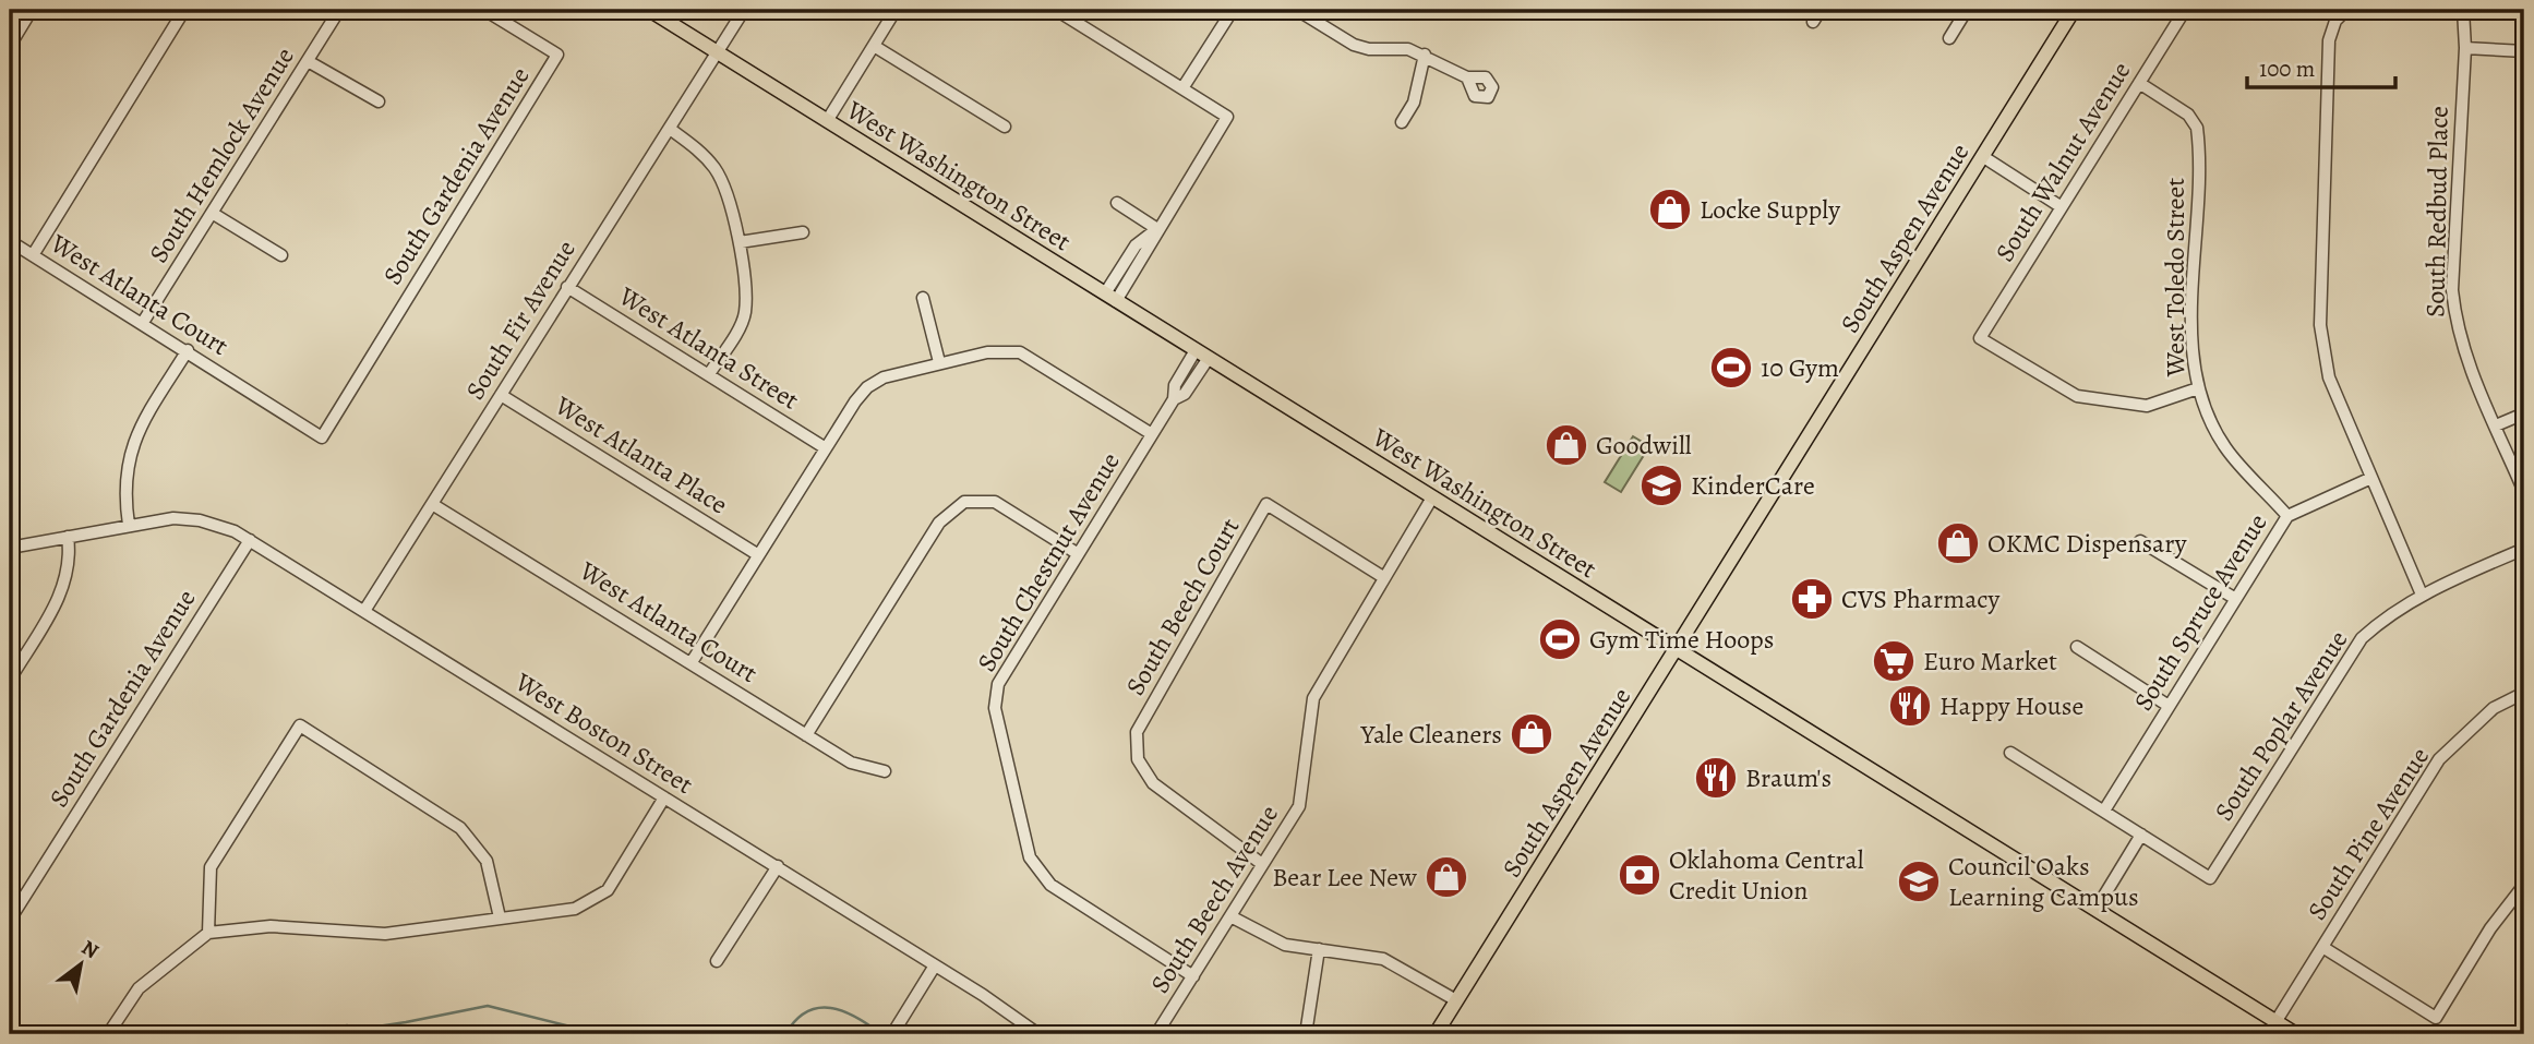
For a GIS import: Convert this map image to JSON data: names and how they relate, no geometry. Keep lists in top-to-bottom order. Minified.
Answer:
{"streets":{"main road":["West Washington Street","South Aspen Avenue"],"street":["South Hemlock Avenue","South Walnut Avenue","South Gardenia Avenue","South Redbud Place","West Toledo Street","West Atlanta Court","South Fir Avenue","West Atlanta Street","West Atlanta Place","South Chestnut Avenue","South Beech Court","South Spruce Avenue","South Poplar Avenue","West Boston Street","South Pine Avenue","South Beech Avenue"]},"crossings":[["South Hemlock Avenue","West Atlanta Court"],["South Walnut Avenue","West Toledo Street"],["South Gardenia Avenue","West Atlanta Court"],["South Gardenia Avenue","West Boston Street"],["West Washington Street","South Aspen Avenue"],["West Washington Street","South Fir Avenue"],["West Washington Street","South Chestnut Avenue"],["West Washington Street","South Pine Avenue"],["West Washington Street","South Beech Avenue"],["West Toledo Street","South Spruce Avenue"],["West Atlanta Court","South Fir Avenue"],["South Fir Avenue","West Atlanta Street"],["South Fir Avenue","West Atlanta Place"],["South Fir Avenue","West Boston Street"],["South Chestnut Avenue","South Beech Avenue"],["South Beech Court","South Beech Avenue"]],"places":{"shop":["Locke Supply","Goodwill","OKMC Dispensary","Yale Cleaners","Bear Lee New"],"sports":["10 Gym","Gym Time Hoops"],"school or university":["KinderCare","Council Oaks Learning Campus"],"pharmacy":["CVS Pharmacy"],"supermarket":["Euro Market"],"restaurant":["Happy House","Braum's"],"bank":["Oklahoma Central Credit Union"]},"scale_bar":"100 m","north":"top right"}
